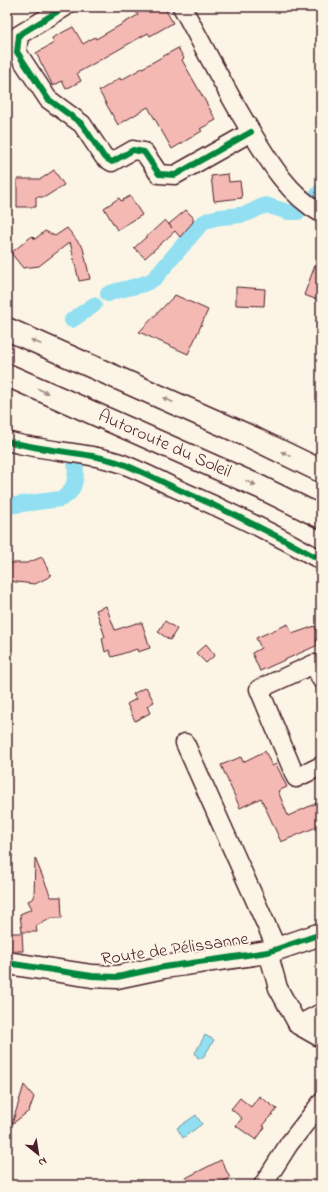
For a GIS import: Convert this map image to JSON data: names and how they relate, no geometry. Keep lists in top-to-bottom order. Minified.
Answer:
{"streets":{"main road":["Autoroute du Soleil","Route de Pélissanne"]},"north":"bottom right"}
